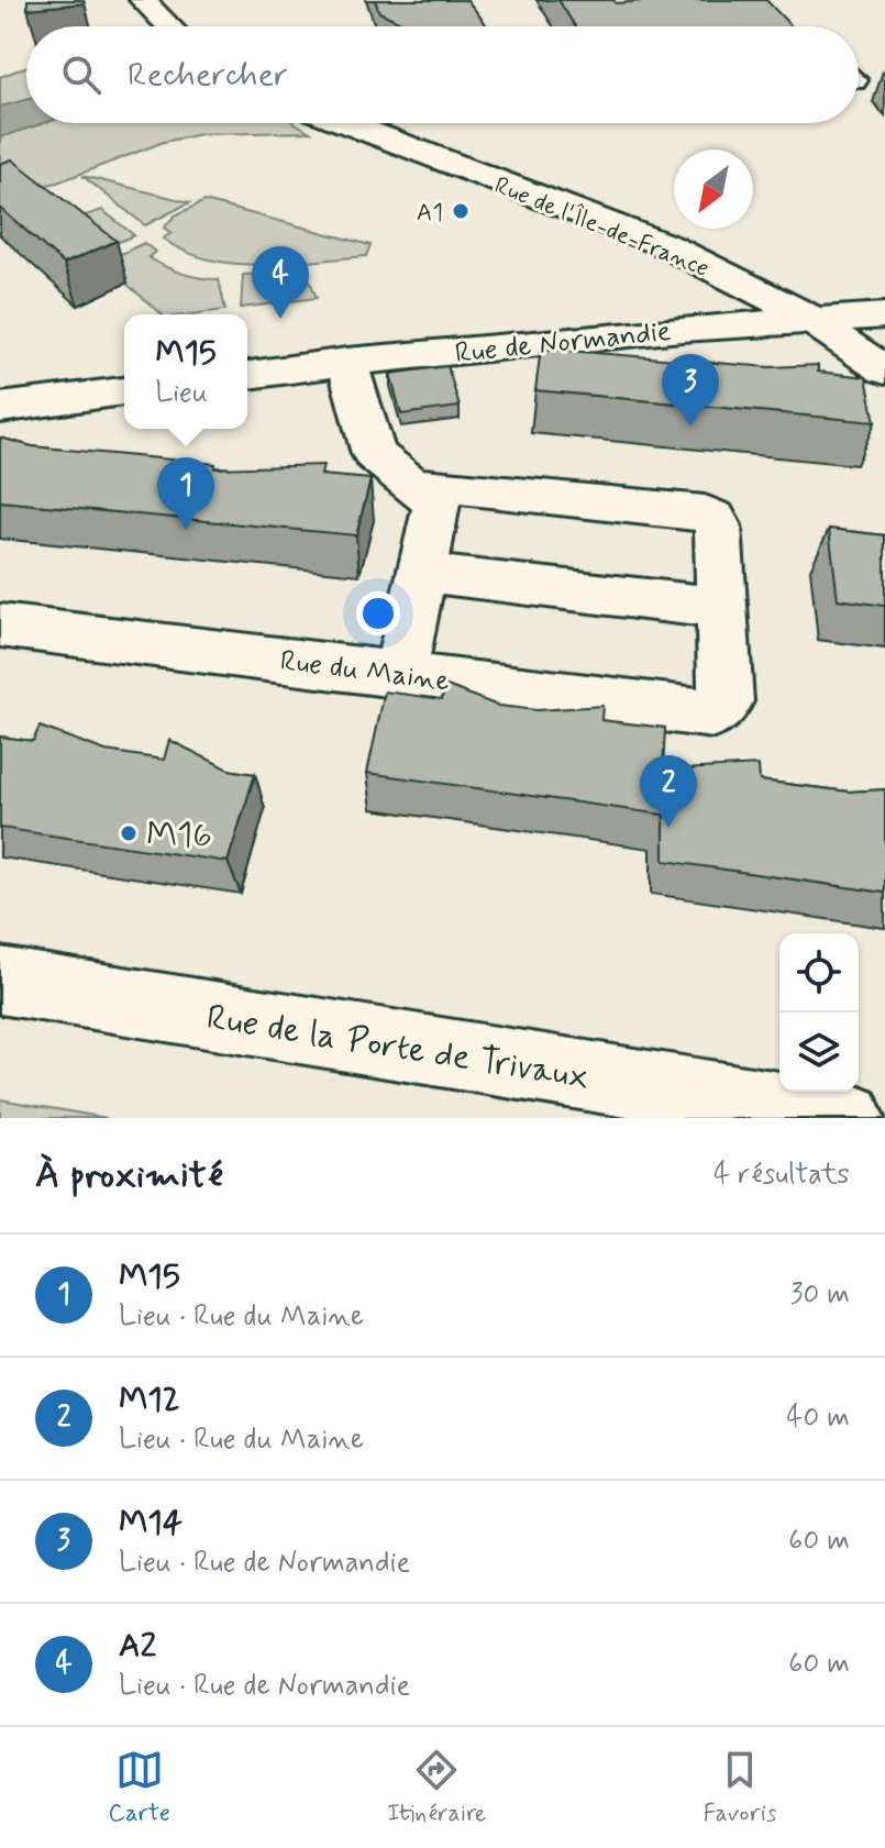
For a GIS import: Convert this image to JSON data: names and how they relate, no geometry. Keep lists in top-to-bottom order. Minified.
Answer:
{"streets":{"street":["Rue de l'Île-de-France","Rue de Normandie","Rue du Maine","Rue de la Porte de Trivaux"]},"crossings":[["Rue de l'Île-de-France","Rue de Normandie"]],"places":["A1","M16"],"north":"bottom left","page":{"search":"Rechercher","pins":["4","3","1","2"],"popup":["M15","Lieu"],"heading":["À proximité","4 résultats"],"list":[{"mark":"1","name":"M15","note":"Lieu · Rue du Maine","value":"30 m"},{"mark":"2","name":"M12","note":"Lieu · Rue du Maine","value":"40 m"},{"mark":"3","name":"M14","note":"Lieu · Rue de Normandie","value":"60 m"},{"mark":"4","name":"A2","note":"Lieu · Rue de Normandie","value":"60 m"}],"nav":["Carte","Itinéraire","Favoris"]}}
